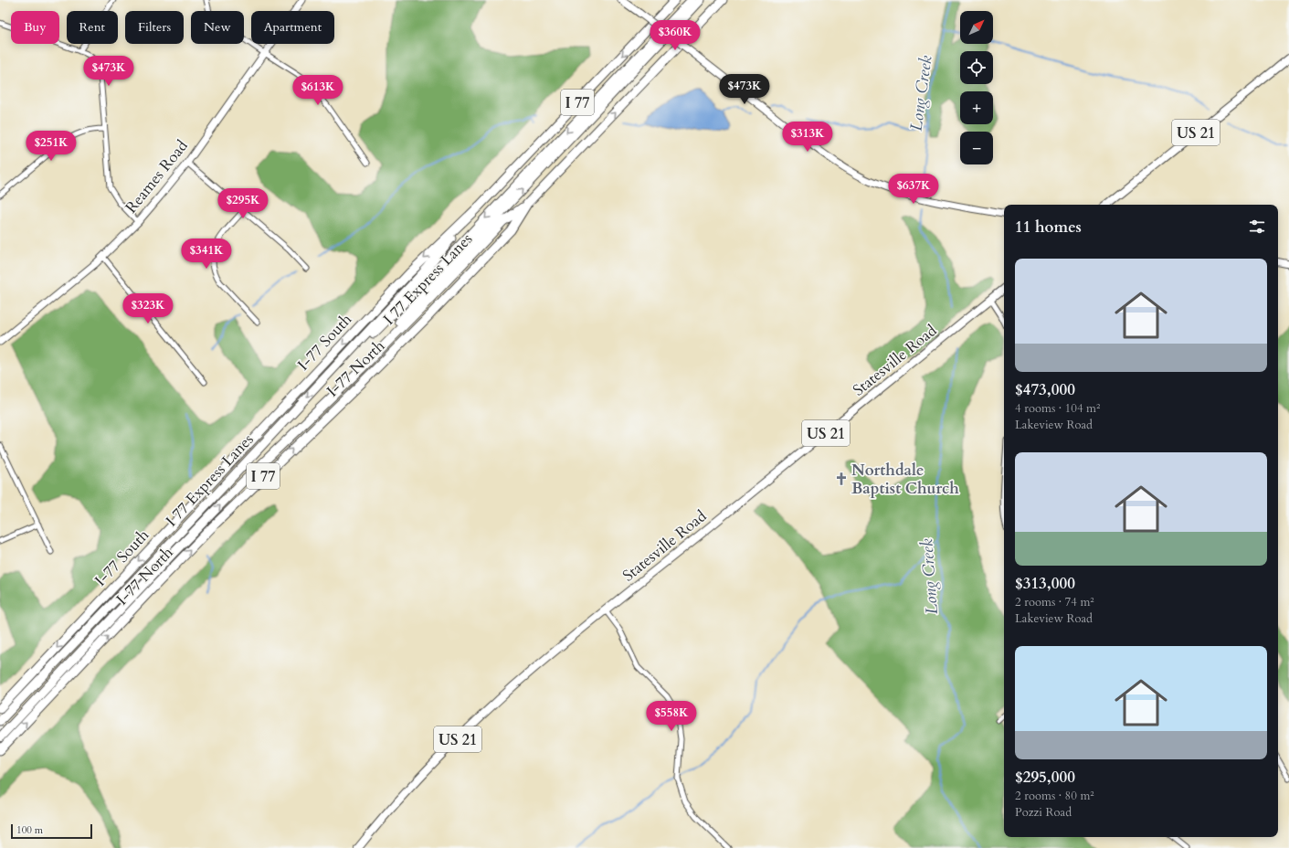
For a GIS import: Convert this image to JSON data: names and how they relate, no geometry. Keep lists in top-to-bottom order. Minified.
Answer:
{"streets":{"highway":["I 77","I 77 Express Lanes","I-77 South","I-77 North"],"main road":["US 21","Reames Road","Statesville Road"]},"crossings":[["I 77 Express Lanes","I-77 South"],["I 77 Express Lanes","I-77 North"]],"water":["Long Creek"],"places":{"church":["Northdale Baptist Church"]},"scale_bar":"100 m","north":"top right","page":{"map_buttons":["+","−"],"chip":["Buy","Rent","Filters","New","Apartment"],"price":["$360K","$473K","$473K","$613K","$313K","$251K","$637K","$295K","$341K","$323K","$558K"],"heading":"11 homes","list":[{"name":"$473,000","note":"4 rooms · 104 m² · Lakeview Road"},{"name":"$313,000","note":"2 rooms · 74 m² · Lakeview Road"},{"name":"$295,000","note":"2 rooms · 80 m² · Pozzi Road"}],"scale":"100 m"}}
